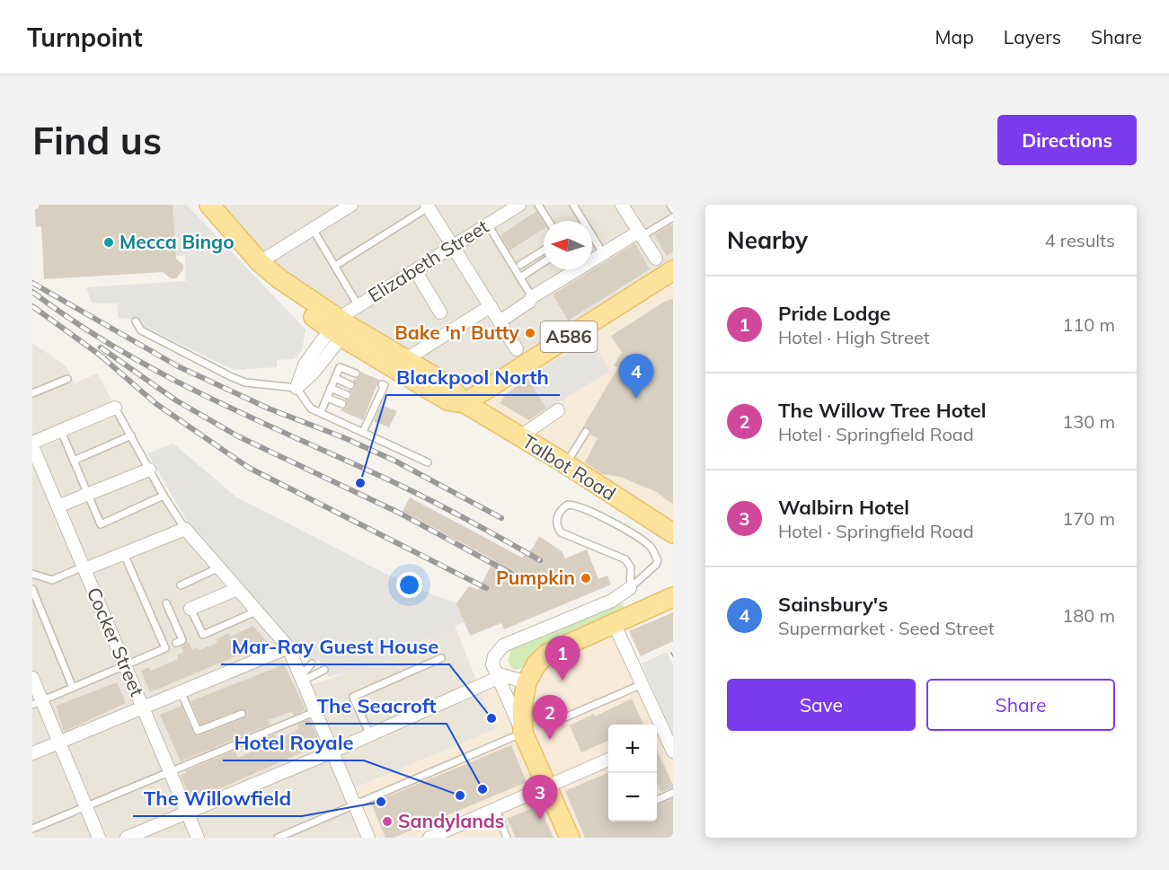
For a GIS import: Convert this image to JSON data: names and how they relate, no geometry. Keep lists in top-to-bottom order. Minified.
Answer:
{"streets":{"main road":["A586","Talbot Road"],"street":["Elizabeth Street","Cocker Street"]},"crossings":[["Elizabeth Street","Talbot Road"],["A586","Talbot Road"]],"places":["Mecca Bingo","Bake 'n' Butty","Blackpool North","Pumpkin","Mar-Ray Guest House","The Seacroft","Hotel Royale","The Willowfield","Sandylands"],"north":"left","page":{"header":"Turnpoint","nav":["Map","Layers","Share"],"buttons":["Directions",["Save","Share"]],"title":"Find us","heading":["Nearby","4 results"],"list":[{"mark":"1","name":"Pride Lodge","note":"Hotel · High Street","value":"110 m"},{"mark":"2","name":"The Willow Tree Hotel","note":"Hotel · Springfield Road","value":"130 m"},{"mark":"3","name":"Walbirn Hotel","note":"Hotel · Springfield Road","value":"170 m"},{"mark":"4","name":"Sainsbury's","note":"Supermarket · Seed Street","value":"180 m"}],"pins":["4","1","2","3"],"map_buttons":["+","−"]}}
